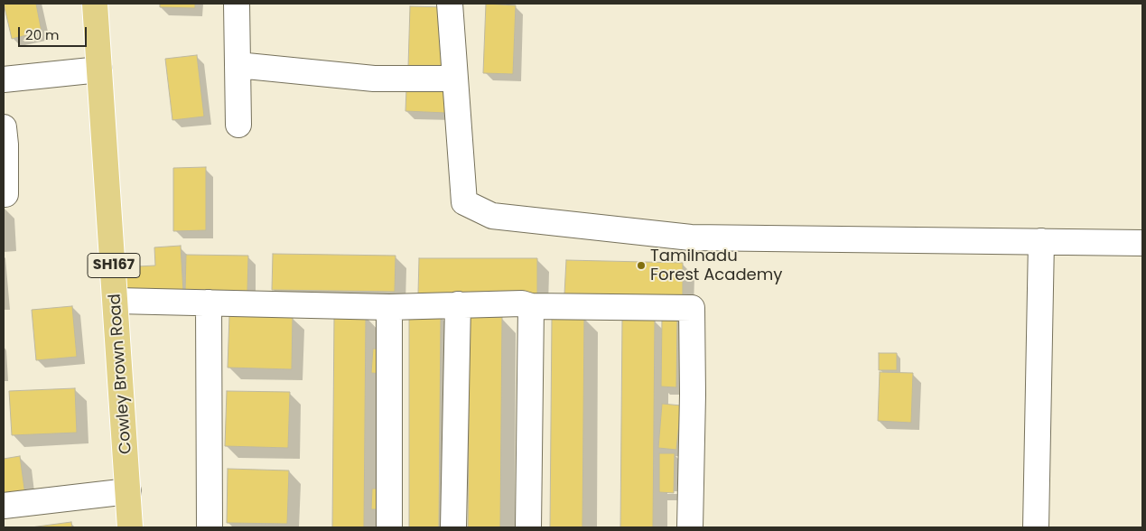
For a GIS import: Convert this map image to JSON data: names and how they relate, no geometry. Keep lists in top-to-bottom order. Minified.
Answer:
{"streets":{"main road":["SH167","Cowley Brown Road"]},"places":["Tamilnadu Forest Academy"],"scale_bar":"20 m"}
